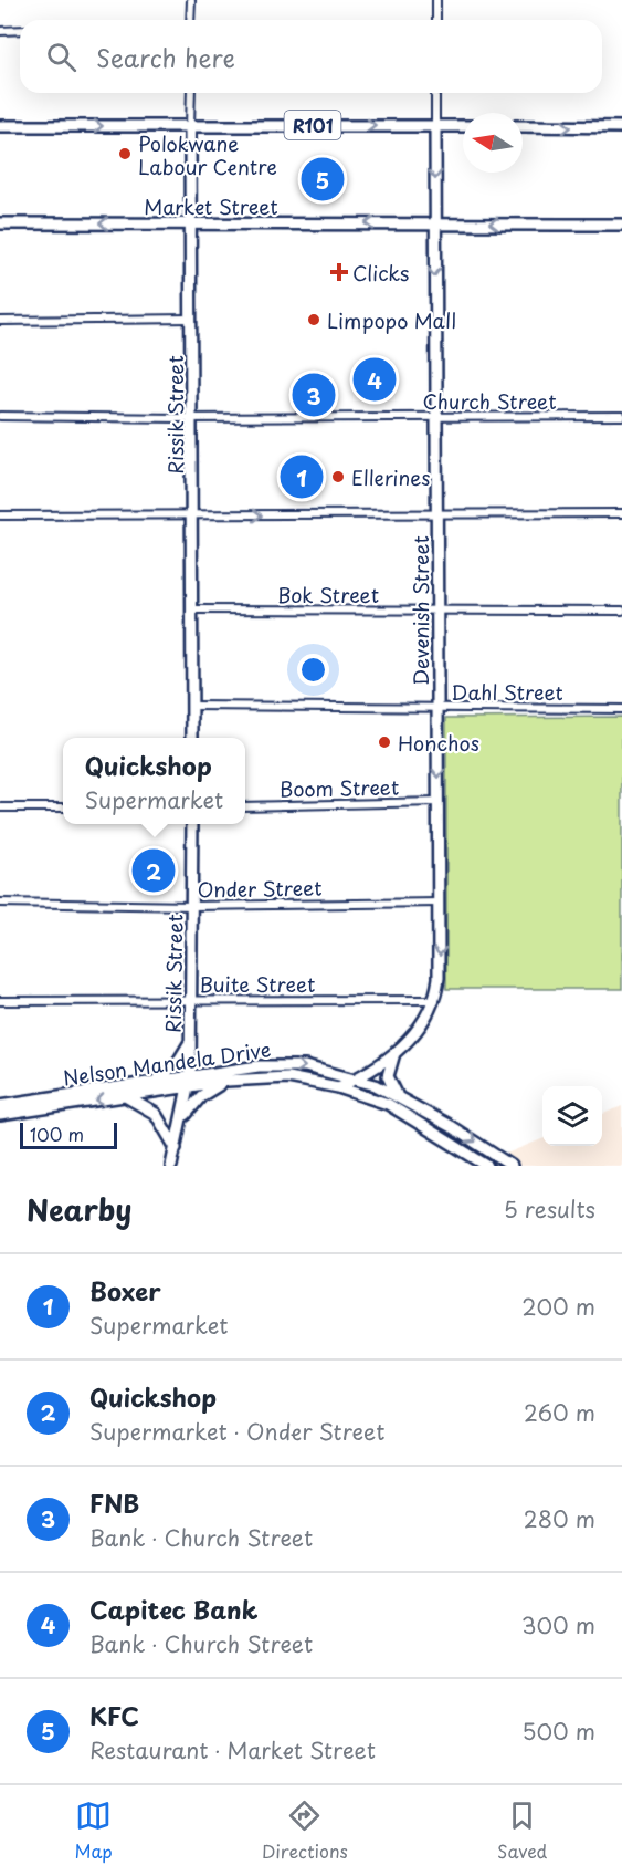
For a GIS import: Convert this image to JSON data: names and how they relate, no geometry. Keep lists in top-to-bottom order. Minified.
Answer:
{"streets":{"main road":["R101","Market Street","Rissik Street","Devenish Street","Nelson Mandela Drive"],"street":["Church Street","Bok Street","Dahl Street","Boom Street","Onder Street","Buite Street"]},"crossings":[["R101","Rissik Street"],["R101","Devenish Street"],["Market Street","Rissik Street"],["Market Street","Devenish Street"],["Church Street","Rissik Street"],["Church Street","Devenish Street"],["Rissik Street","Bok Street"],["Rissik Street","Dahl Street"],["Rissik Street","Onder Street"],["Rissik Street","Buite Street"],["Rissik Street","Nelson Mandela Drive"],["Bok Street","Devenish Street"],["Devenish Street","Dahl Street"],["Devenish Street","Boom Street"],["Devenish Street","Onder Street"],["Devenish Street","Buite Street"],["Devenish Street","Nelson Mandela Drive"]],"one_way":["Market Street","Devenish Street"],"places":{"other":["Polokwane Labour Centre","Limpopo Mall","Ellerines","Honchos"],"health":["Clicks"]},"scale_bar":"100 m","north":"left","page":{"search":"Search here","pins":["5","4","3","1","2"],"popup":["Quickshop","Supermarket"],"scale":"100 m","heading":["Nearby","5 results"],"list":[{"mark":"1","name":"Boxer","note":"Supermarket","value":"200 m"},{"mark":"2","name":"Quickshop","note":"Supermarket · Onder Street","value":"260 m"},{"mark":"3","name":"FNB","note":"Bank · Church Street","value":"280 m"},{"mark":"4","name":"Capitec Bank","note":"Bank · Church Street","value":"300 m"},{"mark":"5","name":"KFC","note":"Restaurant · Market Street","value":"500 m"}],"nav":["Map","Directions","Saved"]}}
